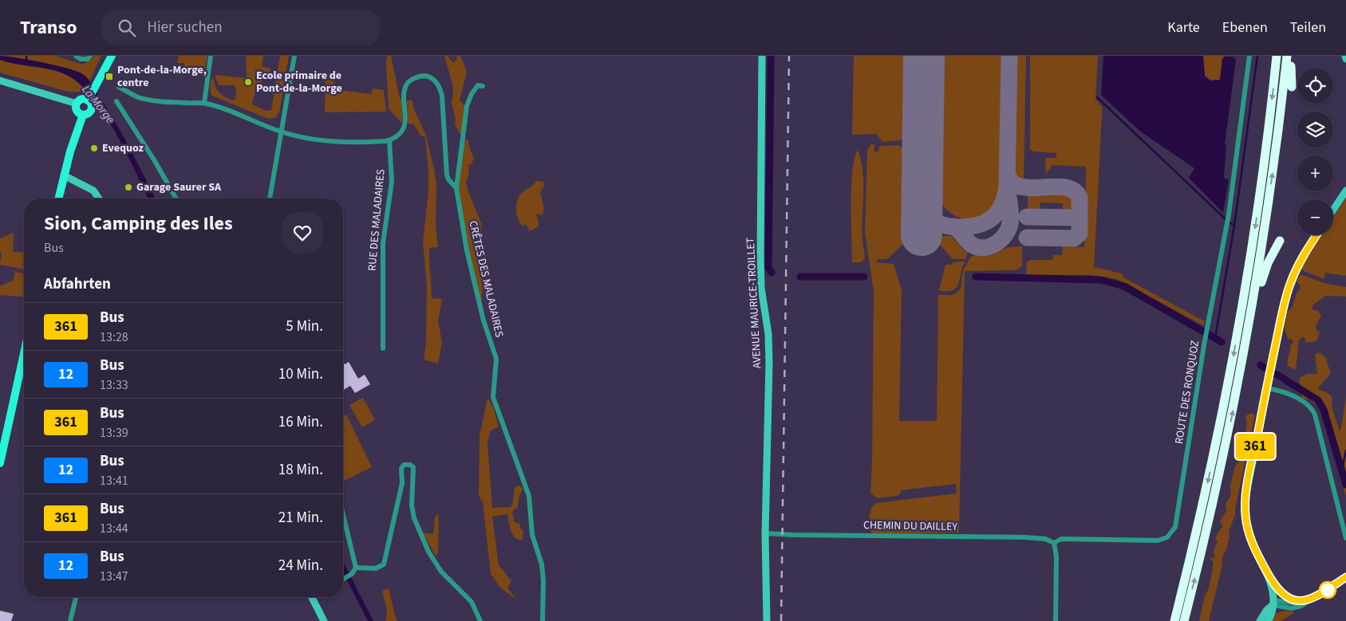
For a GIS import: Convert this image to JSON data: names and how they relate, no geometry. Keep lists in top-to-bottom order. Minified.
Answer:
{"streets":{"street":["RUE DES MALADAIRES","CRÊTES DES MALADAIRES","AVENUE MAURICE-TROILLET","ROUTE DES RONQUOZ","CHEMIN DU DAILLEY"]},"crossings":[["AVENUE MAURICE-TROILLET","CHEMIN DU DAILLEY"],["ROUTE DES RONQUOZ","CHEMIN DU DAILLEY"]],"water":["La Morge"],"places":{"transit":["Pont-de-la-Morge, centre"],"other":["Ecole primaire de Pont-de-la-Morge","Evequoz","Garage Saurer SA"]},"lines":["bus line 361"],"page":{"header":"Transo","search":"Hier suchen","nav":["Karte","Ebenen","Teilen"],"on_map":"361","map_buttons":["+","−"],"heading":[["Sion, Camping des Iles","Bus"],"Abfahrten"],"list":[{"mark":"361","name":"Bus","note":"13:28","value":"5 Min."},{"mark":"12","name":"Bus","note":"13:33","value":"10 Min."},{"mark":"361","name":"Bus","note":"13:39","value":"16 Min."},{"mark":"12","name":"Bus","note":"13:41","value":"18 Min."},{"mark":"361","name":"Bus","note":"13:44","value":"21 Min."},{"mark":"12","name":"Bus","note":"13:47","value":"24 Min."}]}}
